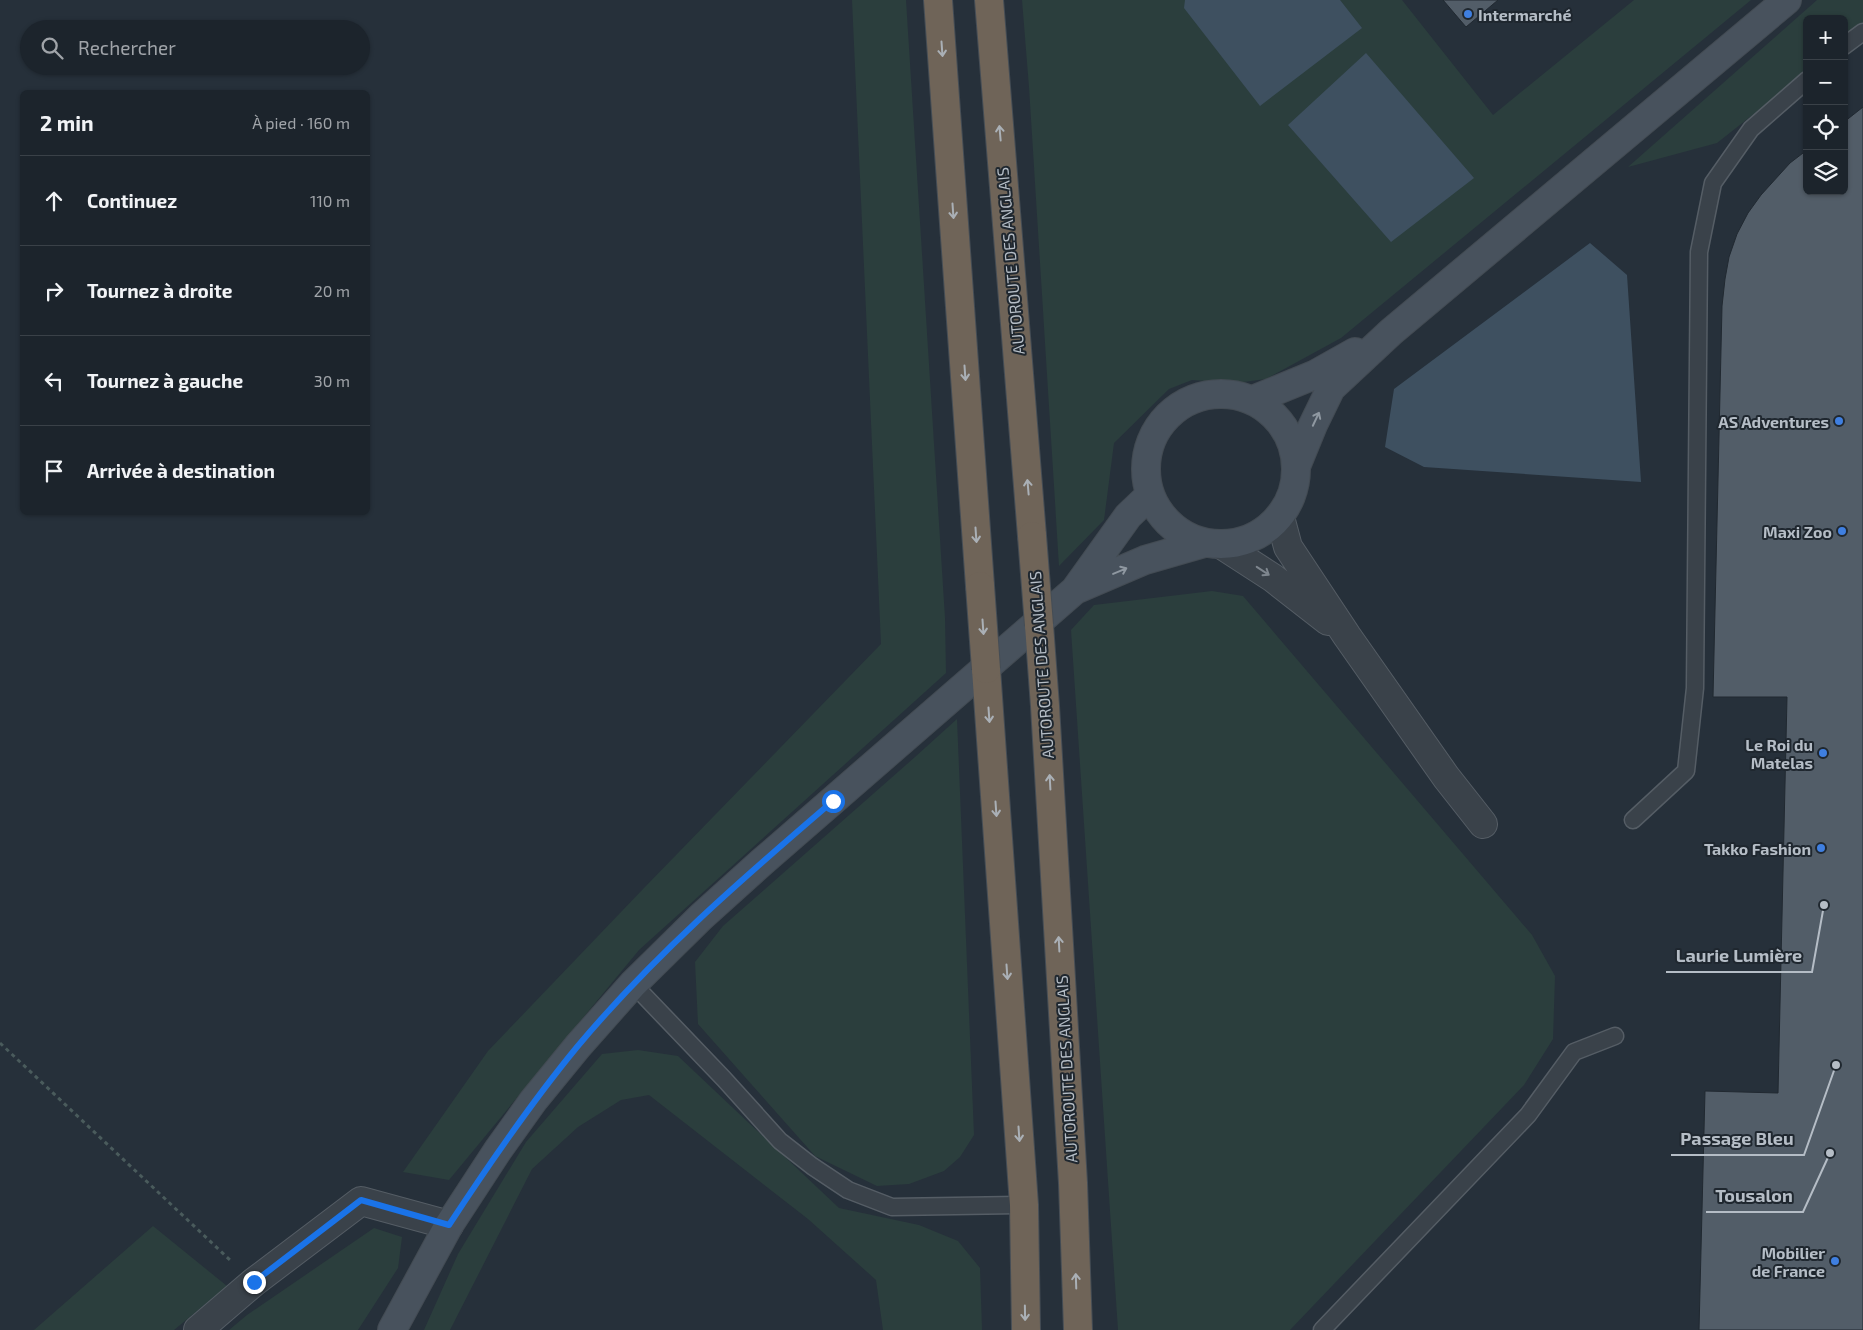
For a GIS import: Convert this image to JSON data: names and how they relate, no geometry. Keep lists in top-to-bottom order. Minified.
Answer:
{"streets":{"highway":["AUTOROUTE DES ANGLAIS"]},"places":["Intermarché","AS Adventures","Maxi Zoo","Le Roi du Matelas","Takko Fashion","Laurie Lumière","Passage Bleu","Tousalon","Mobilier de France"],"page":{"map_buttons":["+","−"],"search":"Rechercher","heading":["2 min","À pied · 160 m"],"list":[["Continuez","110 m"],["Tournez à droite","20 m"],["Tournez à gauche","30 m"],"Arrivée à destination"]}}
